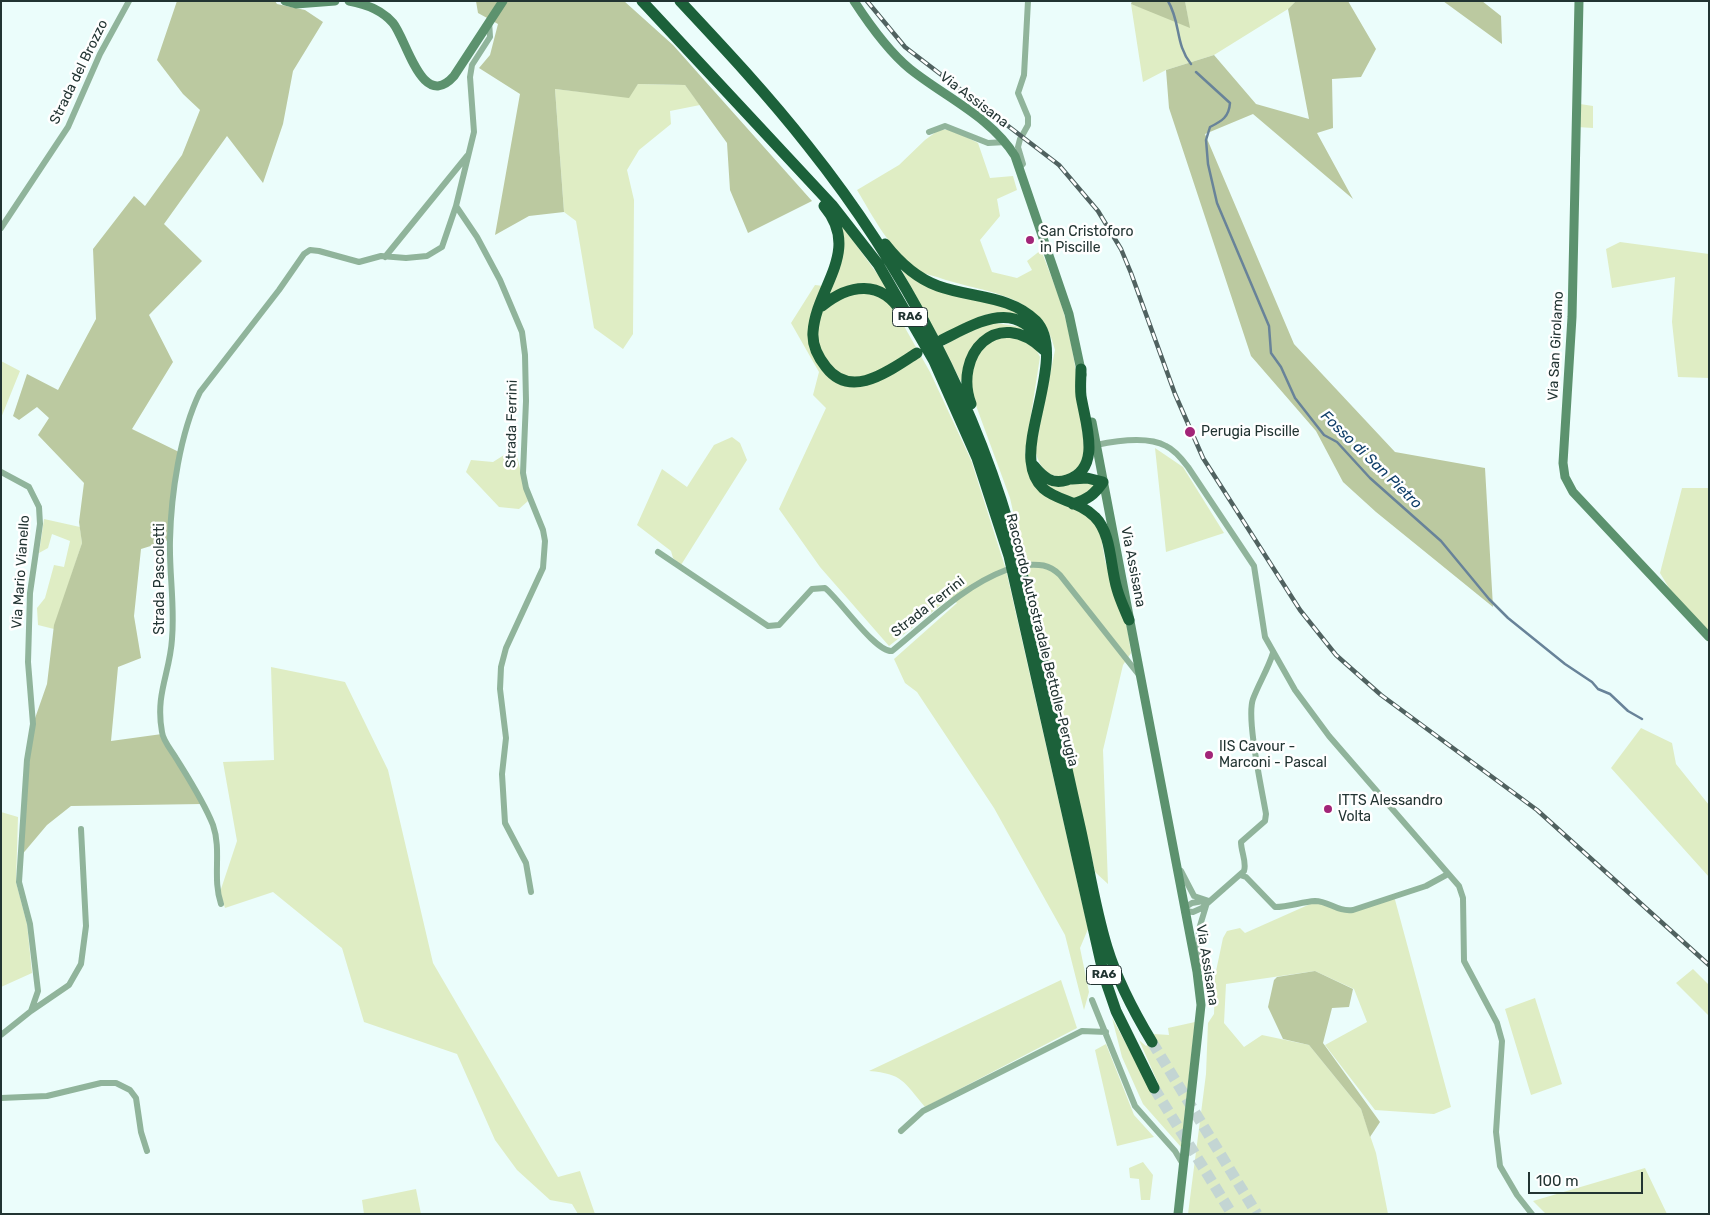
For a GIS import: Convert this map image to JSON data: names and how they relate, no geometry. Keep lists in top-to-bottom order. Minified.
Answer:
{"streets":{"highway":["RA6","Raccordo Autostradale Bettolle-Perugia"],"main road":["Via Assisana","Via San Girolamo"],"street":["Strada del Brozzo","Strada Ferrini","Via Mario Vianello","Strada Pascoletti"]},"crossings":[["RA6","Raccordo Autostradale Bettolle-Perugia"],["Strada Ferrini","Strada Pascoletti"]],"water":["Fosso di San Pietro"],"places":["San Cristoforo in Piscille","Perugia Piscille","IIS Cavour - Marconi - Pascal","ITTS Alessandro Volta"],"scale_bar":"100 m"}
